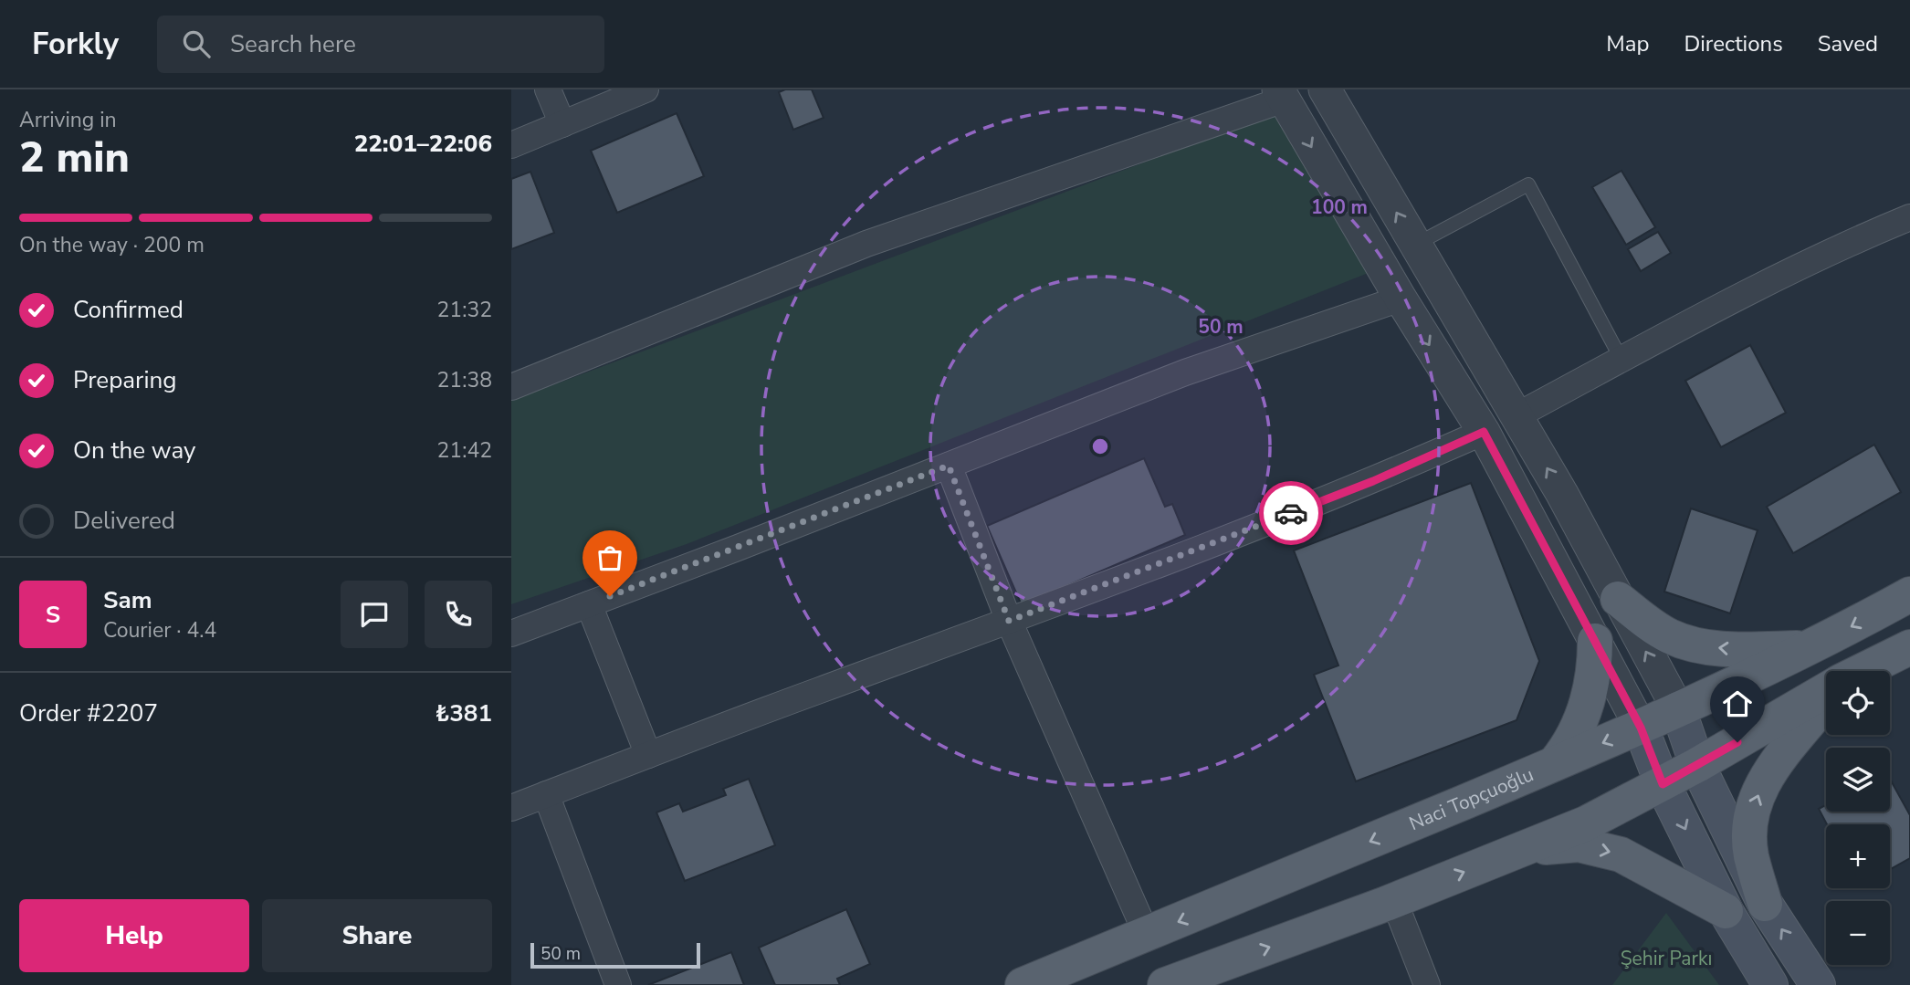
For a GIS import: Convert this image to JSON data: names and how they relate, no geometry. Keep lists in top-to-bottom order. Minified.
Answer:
{"streets":{"main road":["Naci Topçuoğlu"]},"parks":["Şehir Parkı"],"scale_bar":"50 m","page":{"header":"Forkly","search":"Search here","nav":["Map","Directions","Saved"],"heading":["2 min","Arriving in","22:01–22:06"],"panel":["Sam","Courier · 4.4","Order #2207","₺381"],"bar":"On the way · 200 m","list":[["Confirmed","21:32"],["Preparing","21:38"],["On the way","21:42"],"Delivered"],"round":"S","map_buttons":["+","−"],"buttons":["Help","Share"],"scale":"50 m"},"rings":["100 m","50 m"]}
